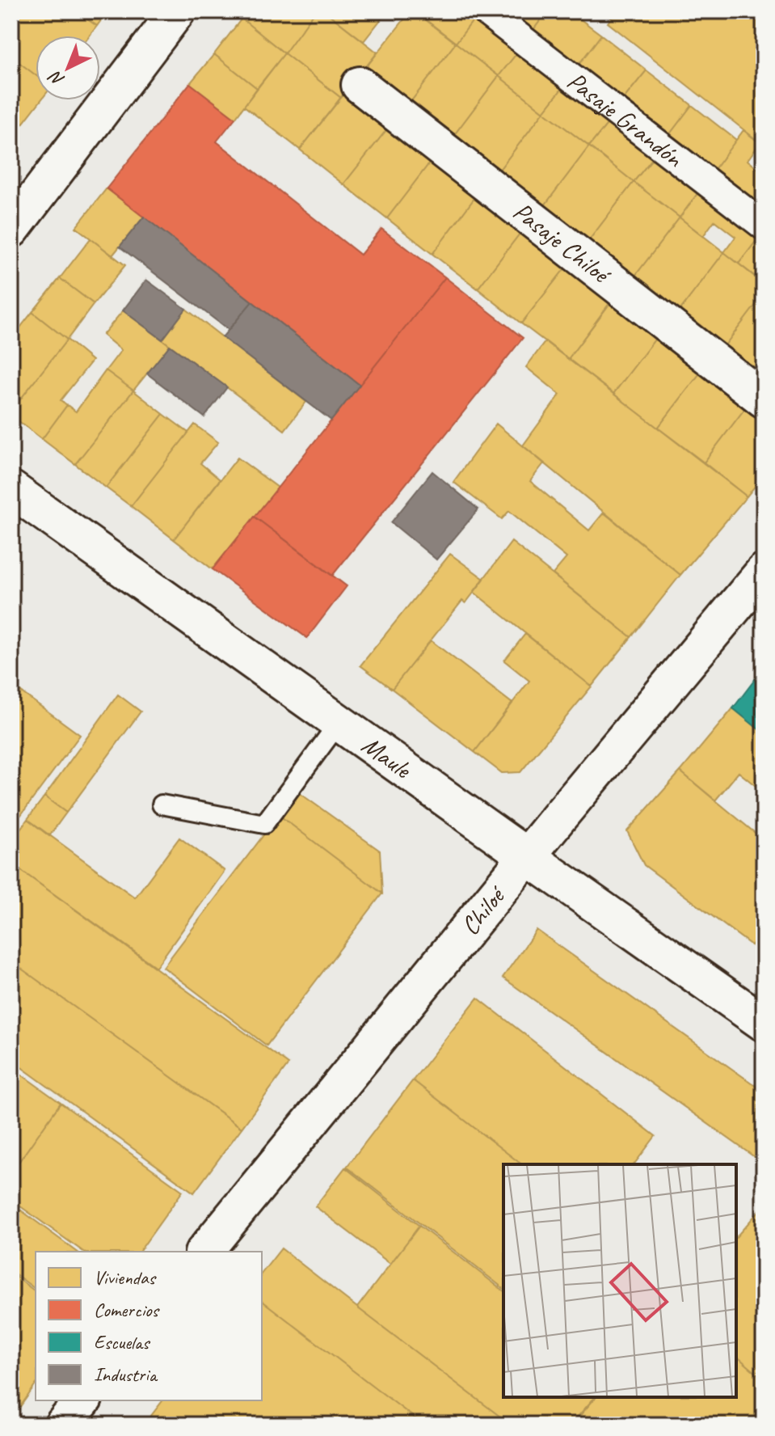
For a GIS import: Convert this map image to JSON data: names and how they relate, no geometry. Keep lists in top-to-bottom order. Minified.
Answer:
{"streets":{"street":["Pasaje Grandón","Pasaje Chiloé","Maule","Chiloé"]},"crossings":[["Maule","Chiloé"]],"legend":["Viviendas","Comercios","Escuelas","Industria"],"north":"bottom left"}
